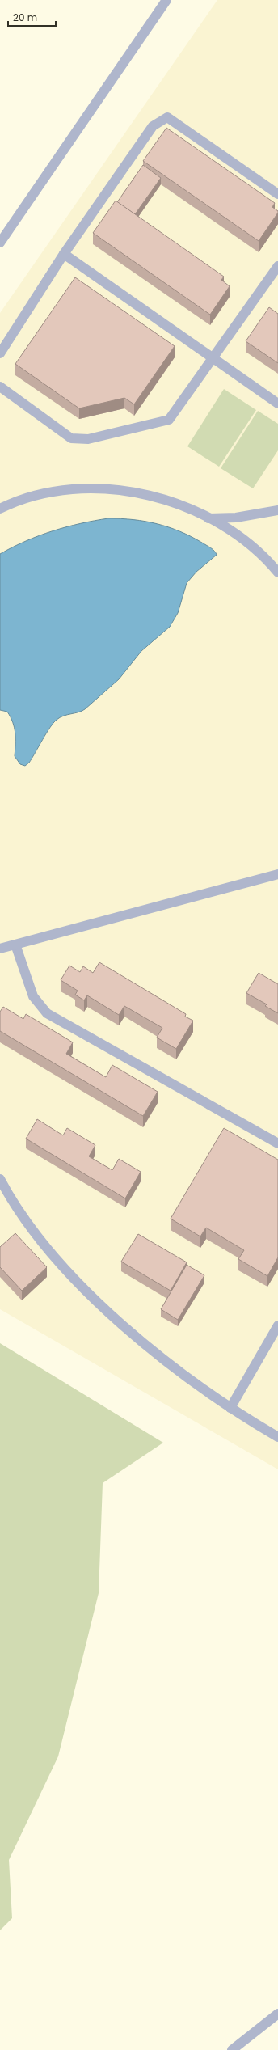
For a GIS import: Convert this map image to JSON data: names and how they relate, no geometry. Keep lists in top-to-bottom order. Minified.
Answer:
{"scale_bar":"20 m"}
